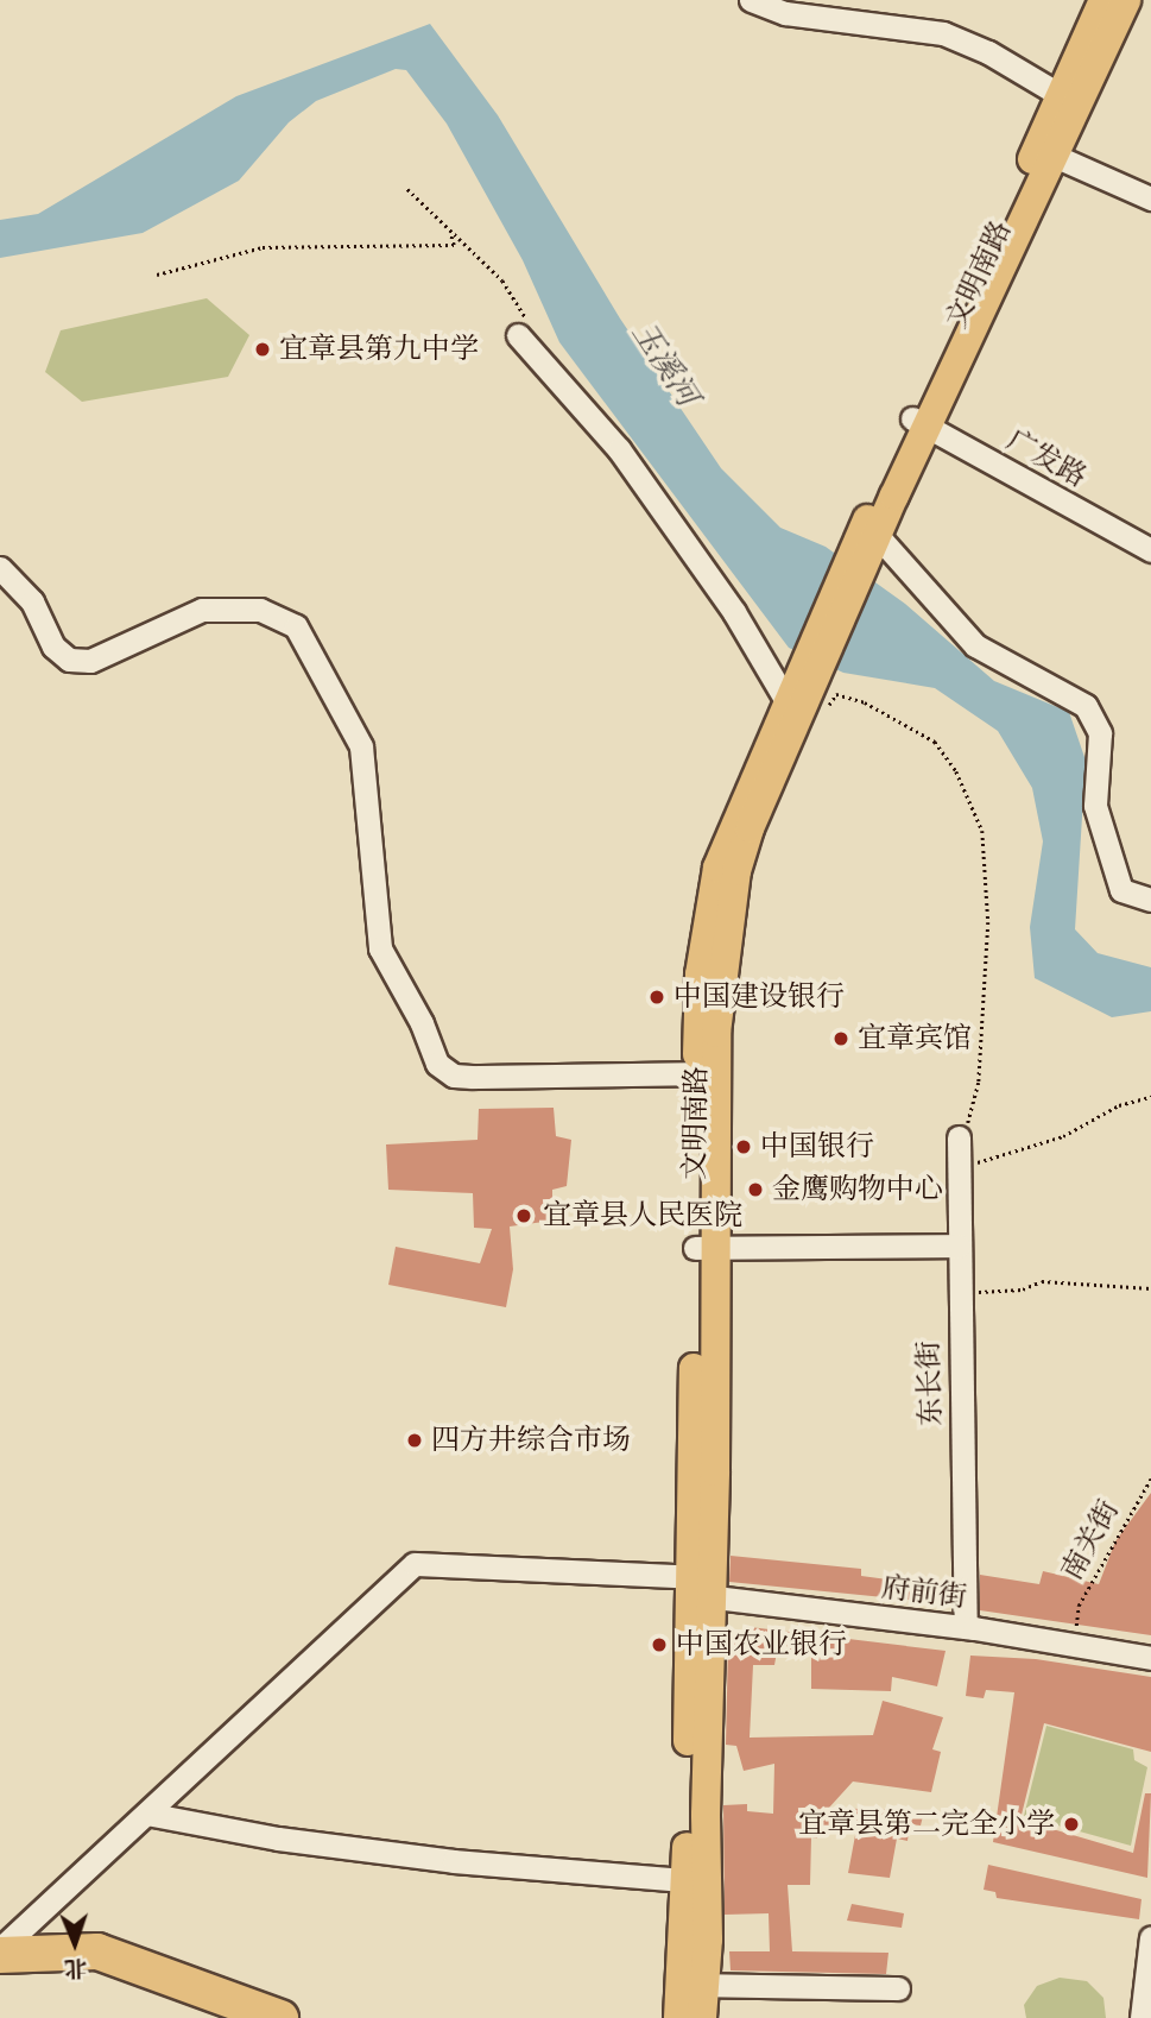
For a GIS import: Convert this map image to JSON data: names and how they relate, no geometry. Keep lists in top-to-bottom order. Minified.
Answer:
{"streets":{"main road":["文明南路"],"street":["广发路","东长街","府前街"],"path":["南关街"]},"crossings":[["文明南路","广发路"],["文明南路","府前街"],["东长街","府前街"]],"water":["玉溪河"],"places":["宜章县第九中学","中国建设银行","宜章宾馆","中国银行","金鹰购物中心","宜章县人民医院","四方井综合市场","中国农业银行","宜章县第二完全小学"],"north":"bottom"}
